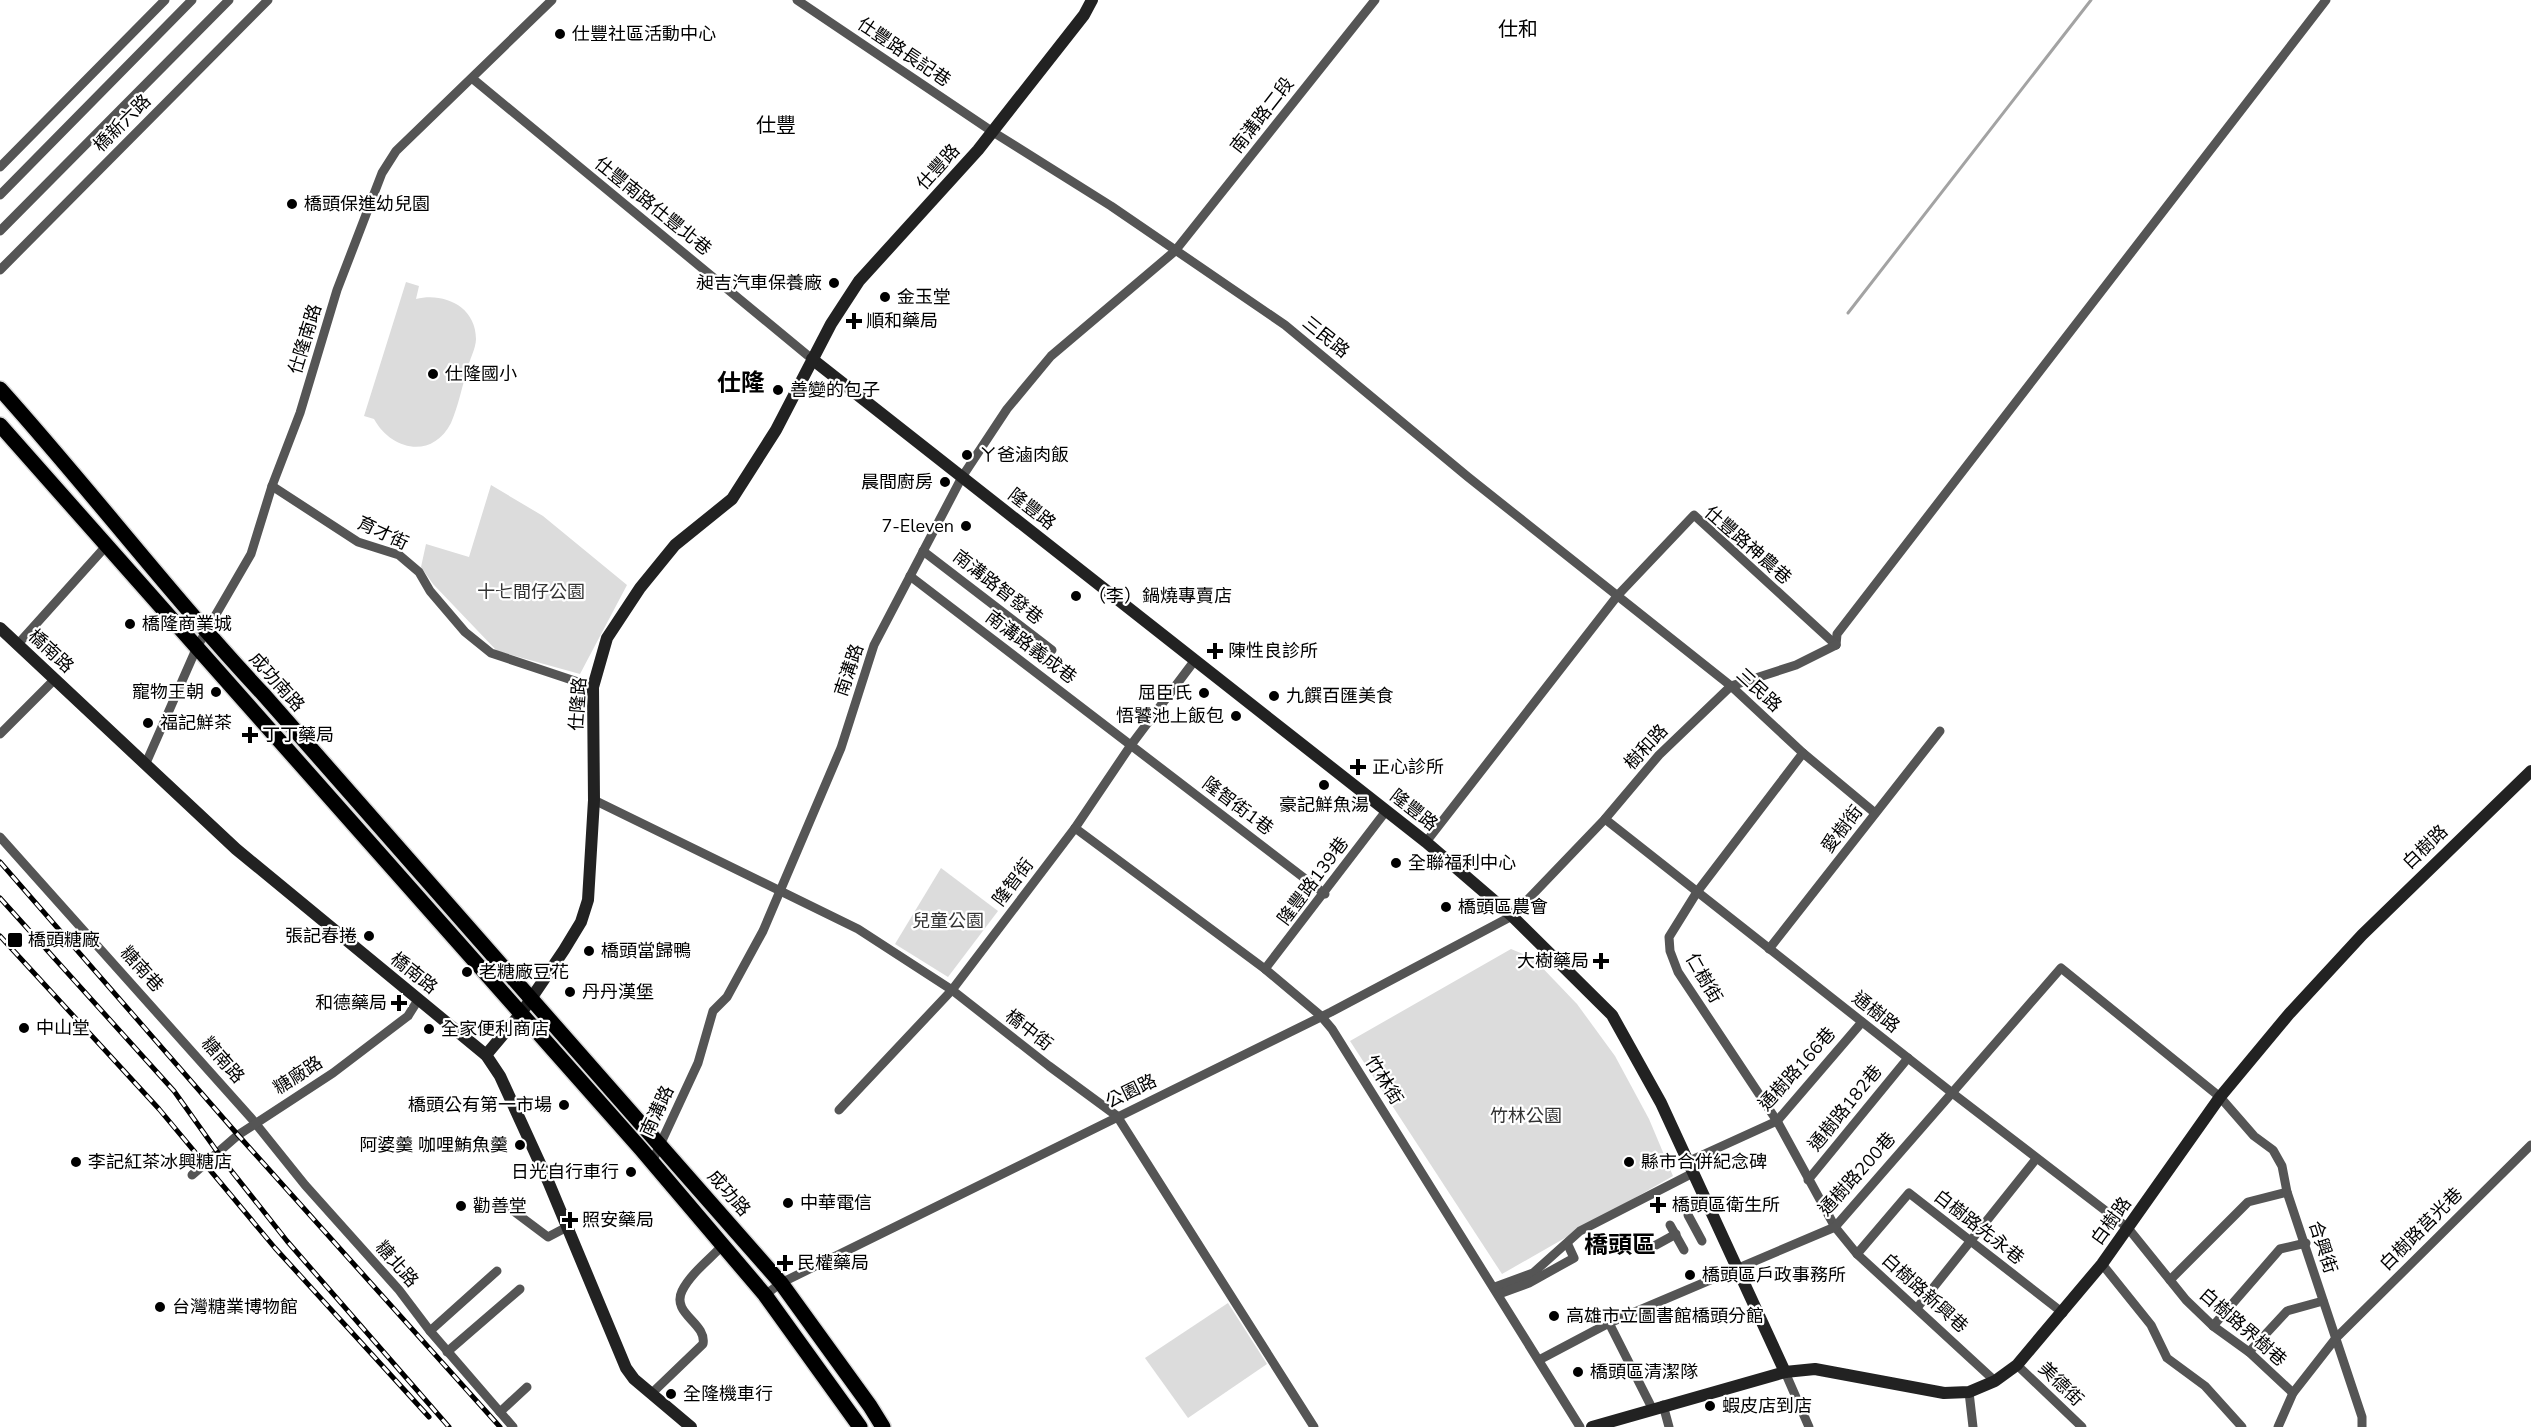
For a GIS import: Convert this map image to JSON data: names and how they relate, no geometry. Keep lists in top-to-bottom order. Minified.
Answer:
{"streets":{"main road":["成功南路","成功路"],"street":["仕豐路長記巷","南溝路二段","橋新六路","仕豐路","仕豐南路仕豐北巷","三民路","仕隆南路","隆豐路","育才街","仕豐路神農巷","南溝路智發巷","南溝路義成巷","橋南路","南溝路","仕隆路","樹和路","隆智街1巷","愛樹街","白樹路","隆豐路139巷","隆智街","糖南巷","仁樹街","通樹路","橋中街","糖南路","通樹路166巷","糖廠路","竹林街","公園路","通樹路182巷","通樹路200巷","白樹路先永巷","白樹路莒光巷","合興街","糖北路","白樹路新興巷","白樹路界樹巷","美德街"]},"crossings":[["仕豐路長記巷","仕豐路"],["仕豐路長記巷","三民路"],["南溝路二段","三民路"],["南溝路二段","南溝路"],["仕豐路","仕豐南路仕豐北巷"],["仕豐路","三民路"],["仕豐路","隆豐路"],["仕豐路","仕隆路"],["仕豐南路仕豐北巷","仕隆南路"],["仕豐南路仕豐北巷","隆豐路"],["仕豐南路仕豐北巷","仕隆路"],["三民路","仕豐路神農巷"],["三民路","南溝路"],["三民路","樹和路"],["三民路","愛樹街"],["三民路","仁樹街"],["仕隆南路","育才街"],["仕隆南路","橋南路"],["仕隆南路","成功南路"],["隆豐路","南溝路"],["隆豐路","仕隆路"],["隆豐路","樹和路"],["隆豐路","白樹路"],["隆豐路","隆豐路139巷"],["隆豐路","隆智街"],["隆豐路","通樹路166巷"],["隆豐路","公園路"],["隆豐路","通樹路200巷"],["育才街","仕隆路"],["仕豐路神農巷","樹和路"],["南溝路智發巷","南溝路"],["南溝路義成巷","南溝路"],["南溝路義成巷","隆智街1巷"],["南溝路義成巷","隆智街"],["橋南路","仕隆路"],["橋南路","糖廠路"],["南溝路","橋中街"],["南溝路","成功路"],["成功南路","仕隆路"],["成功南路","成功路"],["仕隆路","橋中街"],["仕隆路","成功路"],["樹和路","通樹路"],["樹和路","公園路"],["隆智街1巷","隆豐路139巷"],["隆智街1巷","隆智街"],["愛樹街","通樹路"],["白樹路","通樹路"],["白樹路","通樹路200巷"],["白樹路","白樹路先永巷"],["白樹路","合興街"],["白樹路","白樹路新興巷"],["白樹路","白樹路界樹巷"],["白樹路","美德街"],["隆豐路139巷","竹林街"],["隆智街","橋中街"],["隆智街","竹林街"],["糖南巷","糖南路"],["仁樹街","通樹路"],["仁樹街","通樹路166巷"],["仁樹街","通樹路182巷"],["仁樹街","通樹路200巷"],["仁樹街","白樹路新興巷"],["通樹路","通樹路166巷"],["通樹路","通樹路182巷"],["通樹路","通樹路200巷"],["通樹路","白樹路界樹巷"],["橋中街","公園路"],["糖南路","糖廠路"],["糖南路","糖北路"],["糖廠路","糖北路"],["竹林街","公園路"],["竹林街","通樹路200巷"],["公園路","成功路"],["通樹路200巷","合興街"],["通樹路200巷","白樹路新興巷"],["白樹路先永巷","白樹路新興巷"],["白樹路莒光巷","合興街"],["白樹路莒光巷","白樹路界樹巷"]],"districts":["仕和","仕豐","仕隆","橋頭區"],"parks":["十七間仔公園","兒童公園","竹林公園"],"places":{"other":["仕豐社區活動中心","橋頭保進幼兒園","昶吉汽車保養廠","金玉堂","仕隆國小","善變的包子","ㄚ爸滷肉飯","晨間廚房","7-Eleven","（李）鍋燒專賣店","橋隆商業城","寵物王朝","屈臣氏","九饌百匯美食","悟饕池上飯包","福記鮮茶","豪記鮮魚湯","全聯福利中心","橋頭區農會","張記春捲","橋頭當歸鴨","老糖廠豆花","丹丹漢堡","中山堂","全家便利商店","橋頭公有第一市場","阿婆羹 咖哩鮪魚羹","李記紅茶冰興糖店","縣市合併紀念碑","日光自行車行","中華電信","勸善堂","橋頭區戶政事務所","台灣糖業博物館","高雄市立圖書館橋頭分館","橋頭區清潔隊","全隆機車行","蝦皮店到店"],"health":["順和藥局","陳性良診所","丁丁藥局","正心診所","大樹藥局","和德藥局","橋頭區衛生所","照安藥局","民權藥局"],"transit":["橋頭糖廠"]}}
